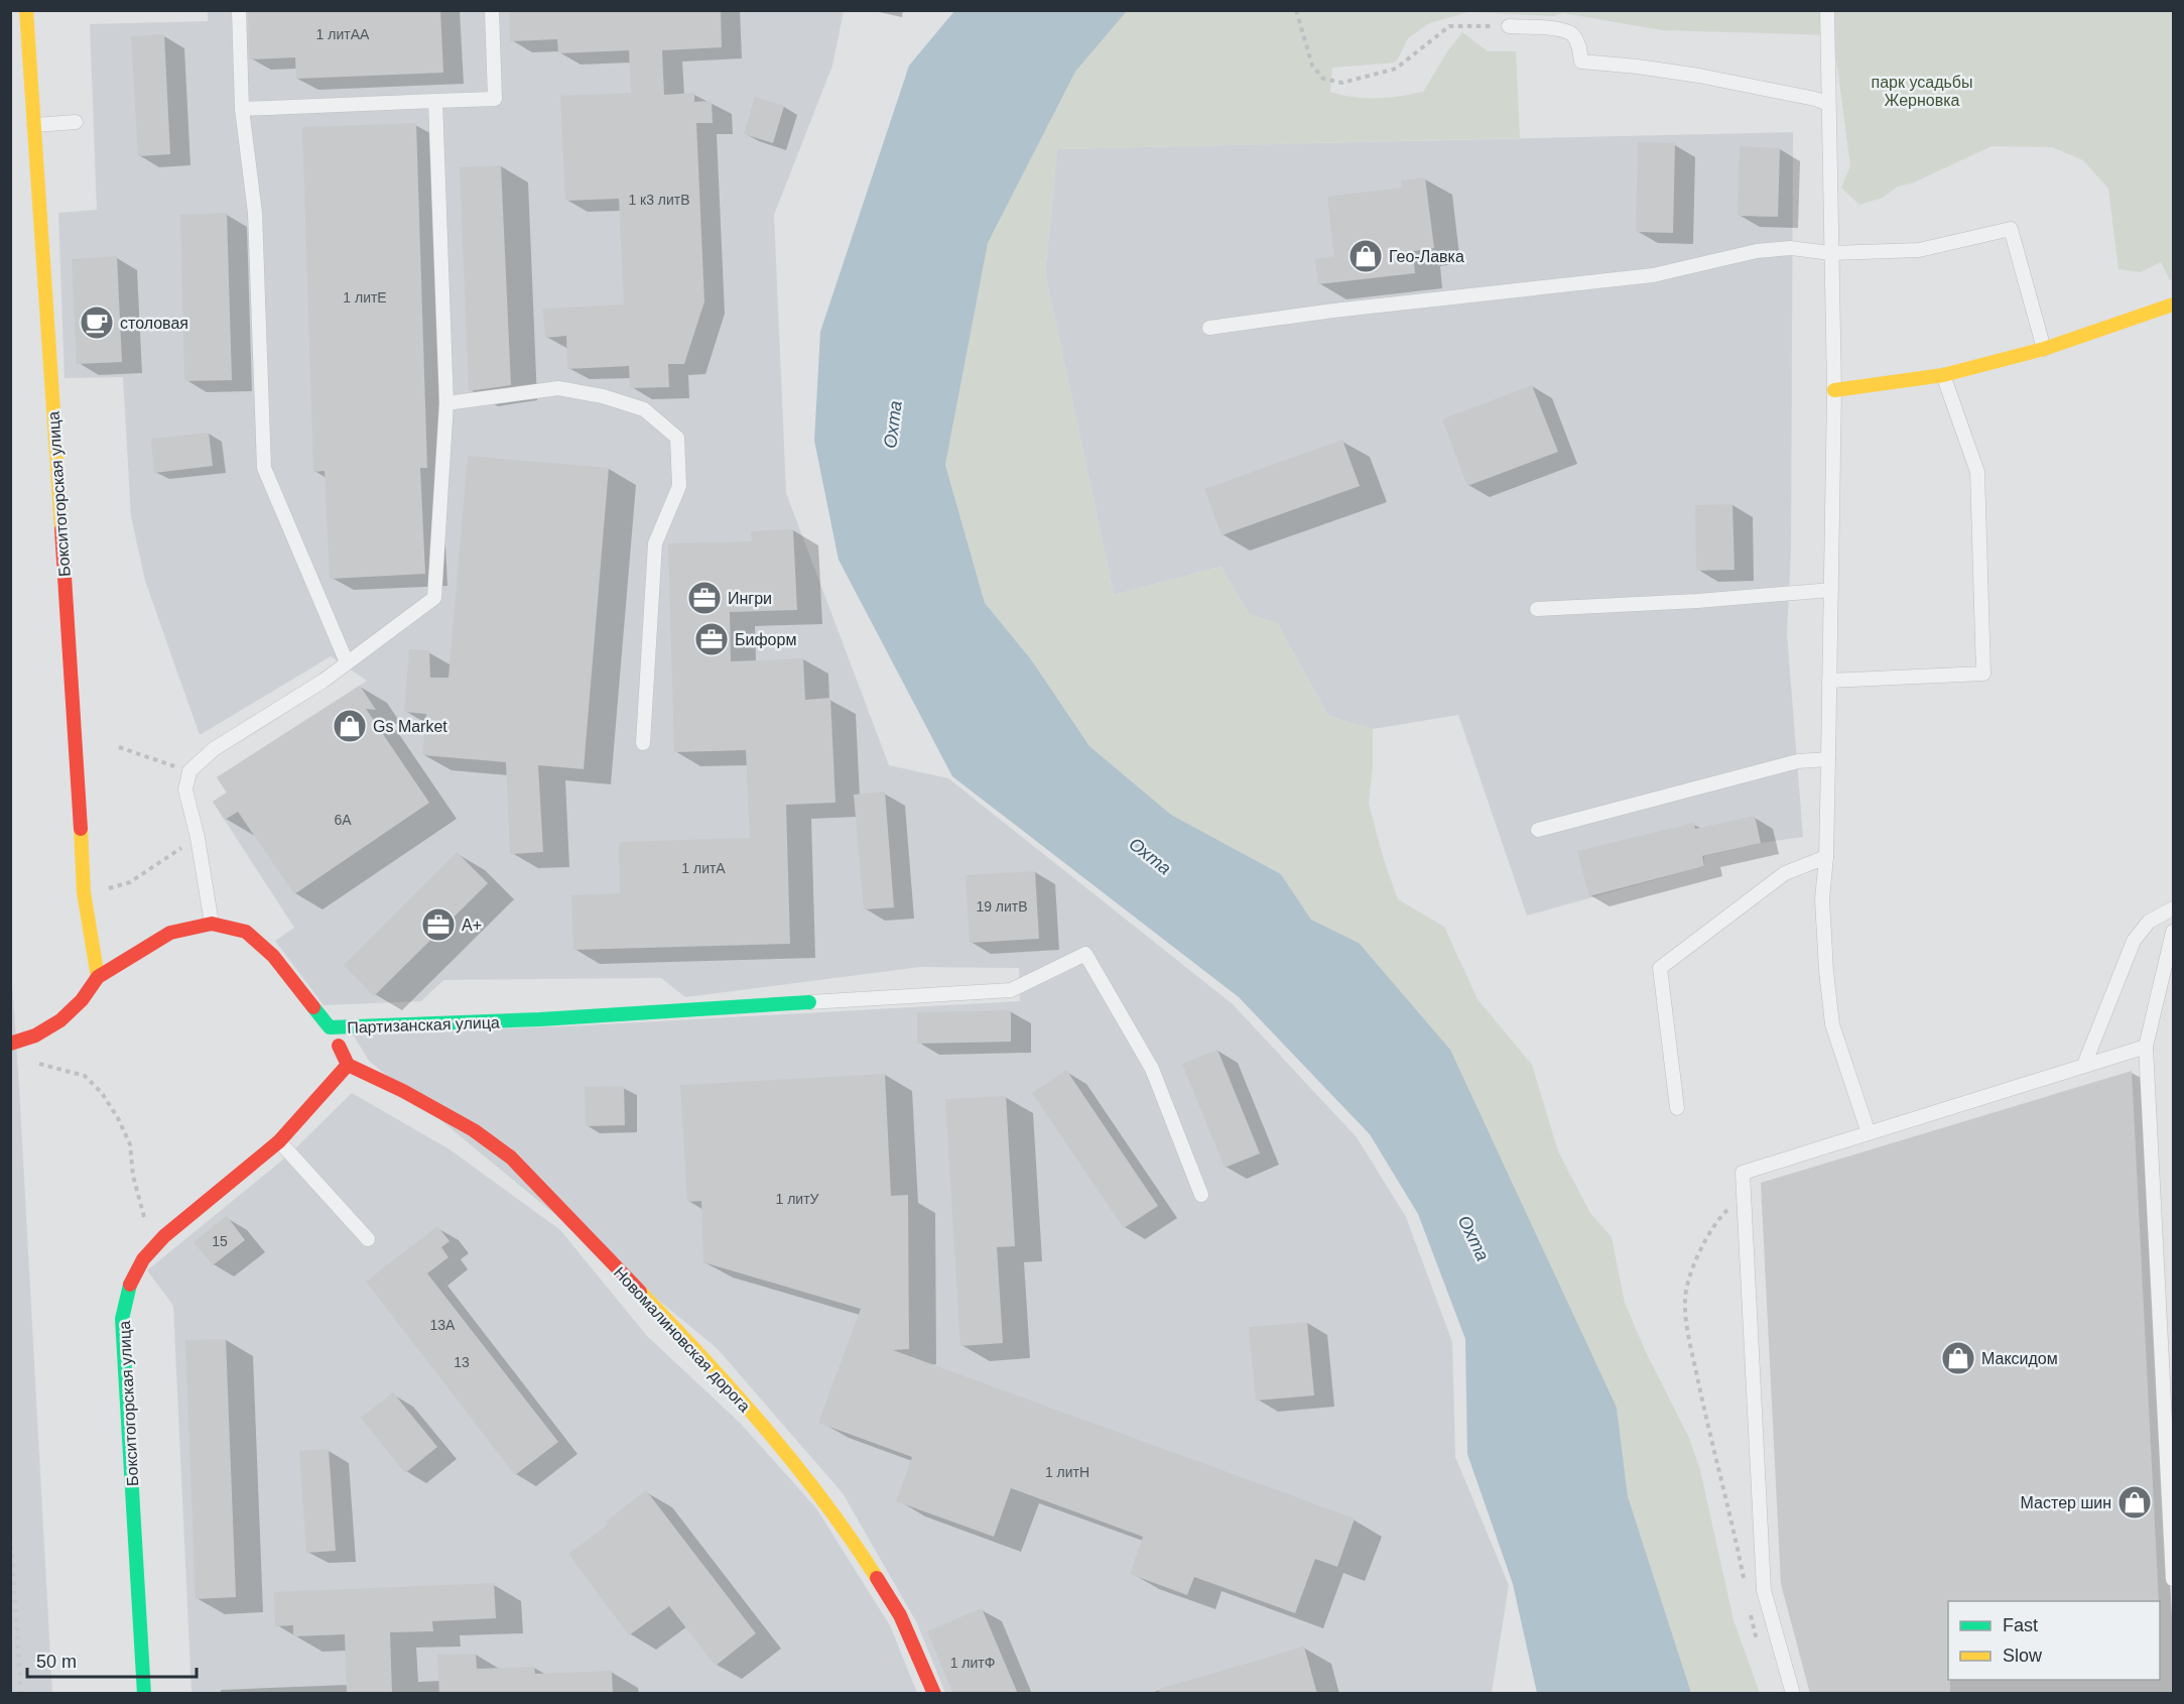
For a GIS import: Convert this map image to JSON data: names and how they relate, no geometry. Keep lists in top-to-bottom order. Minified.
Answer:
{"streets":{"street":["Бокситогорская улица","Партизанская улица","Новомалиновская дорога"]},"crossings":[["Бокситогорская улица","Партизанская улица"],["Бокситогорская улица","Новомалиновская дорога"]],"water":["Охта"],"parks":["парк усадьбы Жерновка"],"places":{"shop":["Гео-Лавка","Gs Market","Максидом","Мастер шин"],"cafe":["столовая"],"office":["Ингри","Биформ","А+"]},"house_numbers":["1 литАА","1 к3 литВ","1 литЕ","6А","1 литА","19 литВ","1 литУ","15","13А","13","1 литН","1 литФ"],"legend":["Fast","Slow"],"scale_bar":"50 m"}
